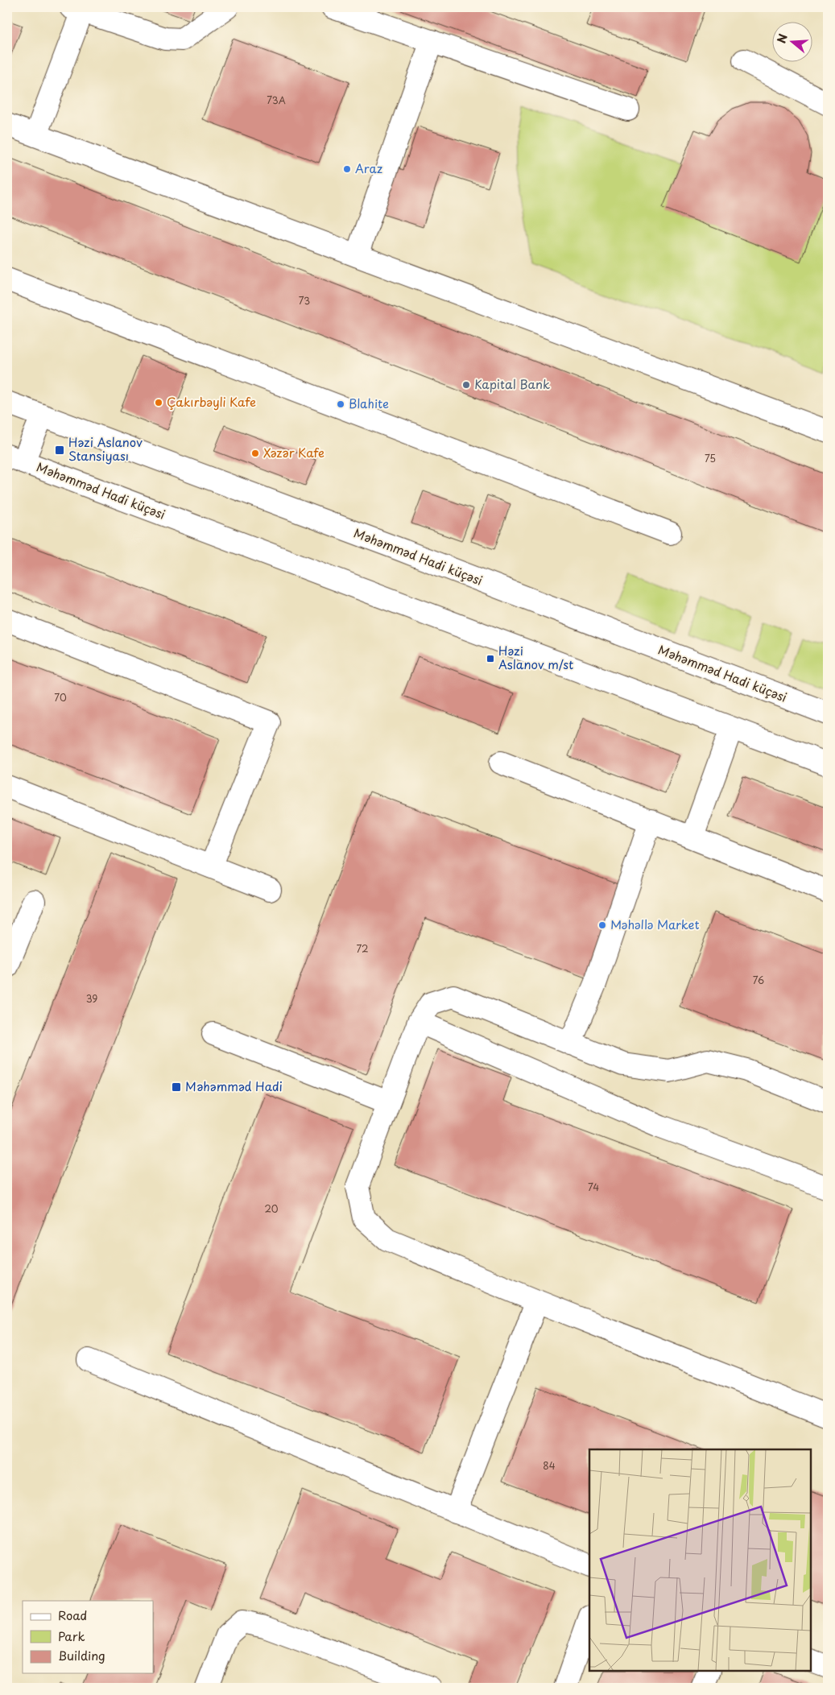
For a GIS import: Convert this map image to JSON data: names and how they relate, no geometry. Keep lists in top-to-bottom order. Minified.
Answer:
{"streets":{"street":["Məhəmməd Hadi küçəsi"]},"places":{"other":["Araz","Kapital Bank","Çakırbəyli Kafe","Blahite","Xəzər Kafe","Mәhәllә Market"],"transit":["Həzi Aslanov Stansiyası","Həzi Aslanov m/st","Məhəmməd Hadi"]},"house_numbers":["73A","73","75","70","72","76","39","74","20","84"],"legend":["Road","Park","Building"],"north":"left"}
